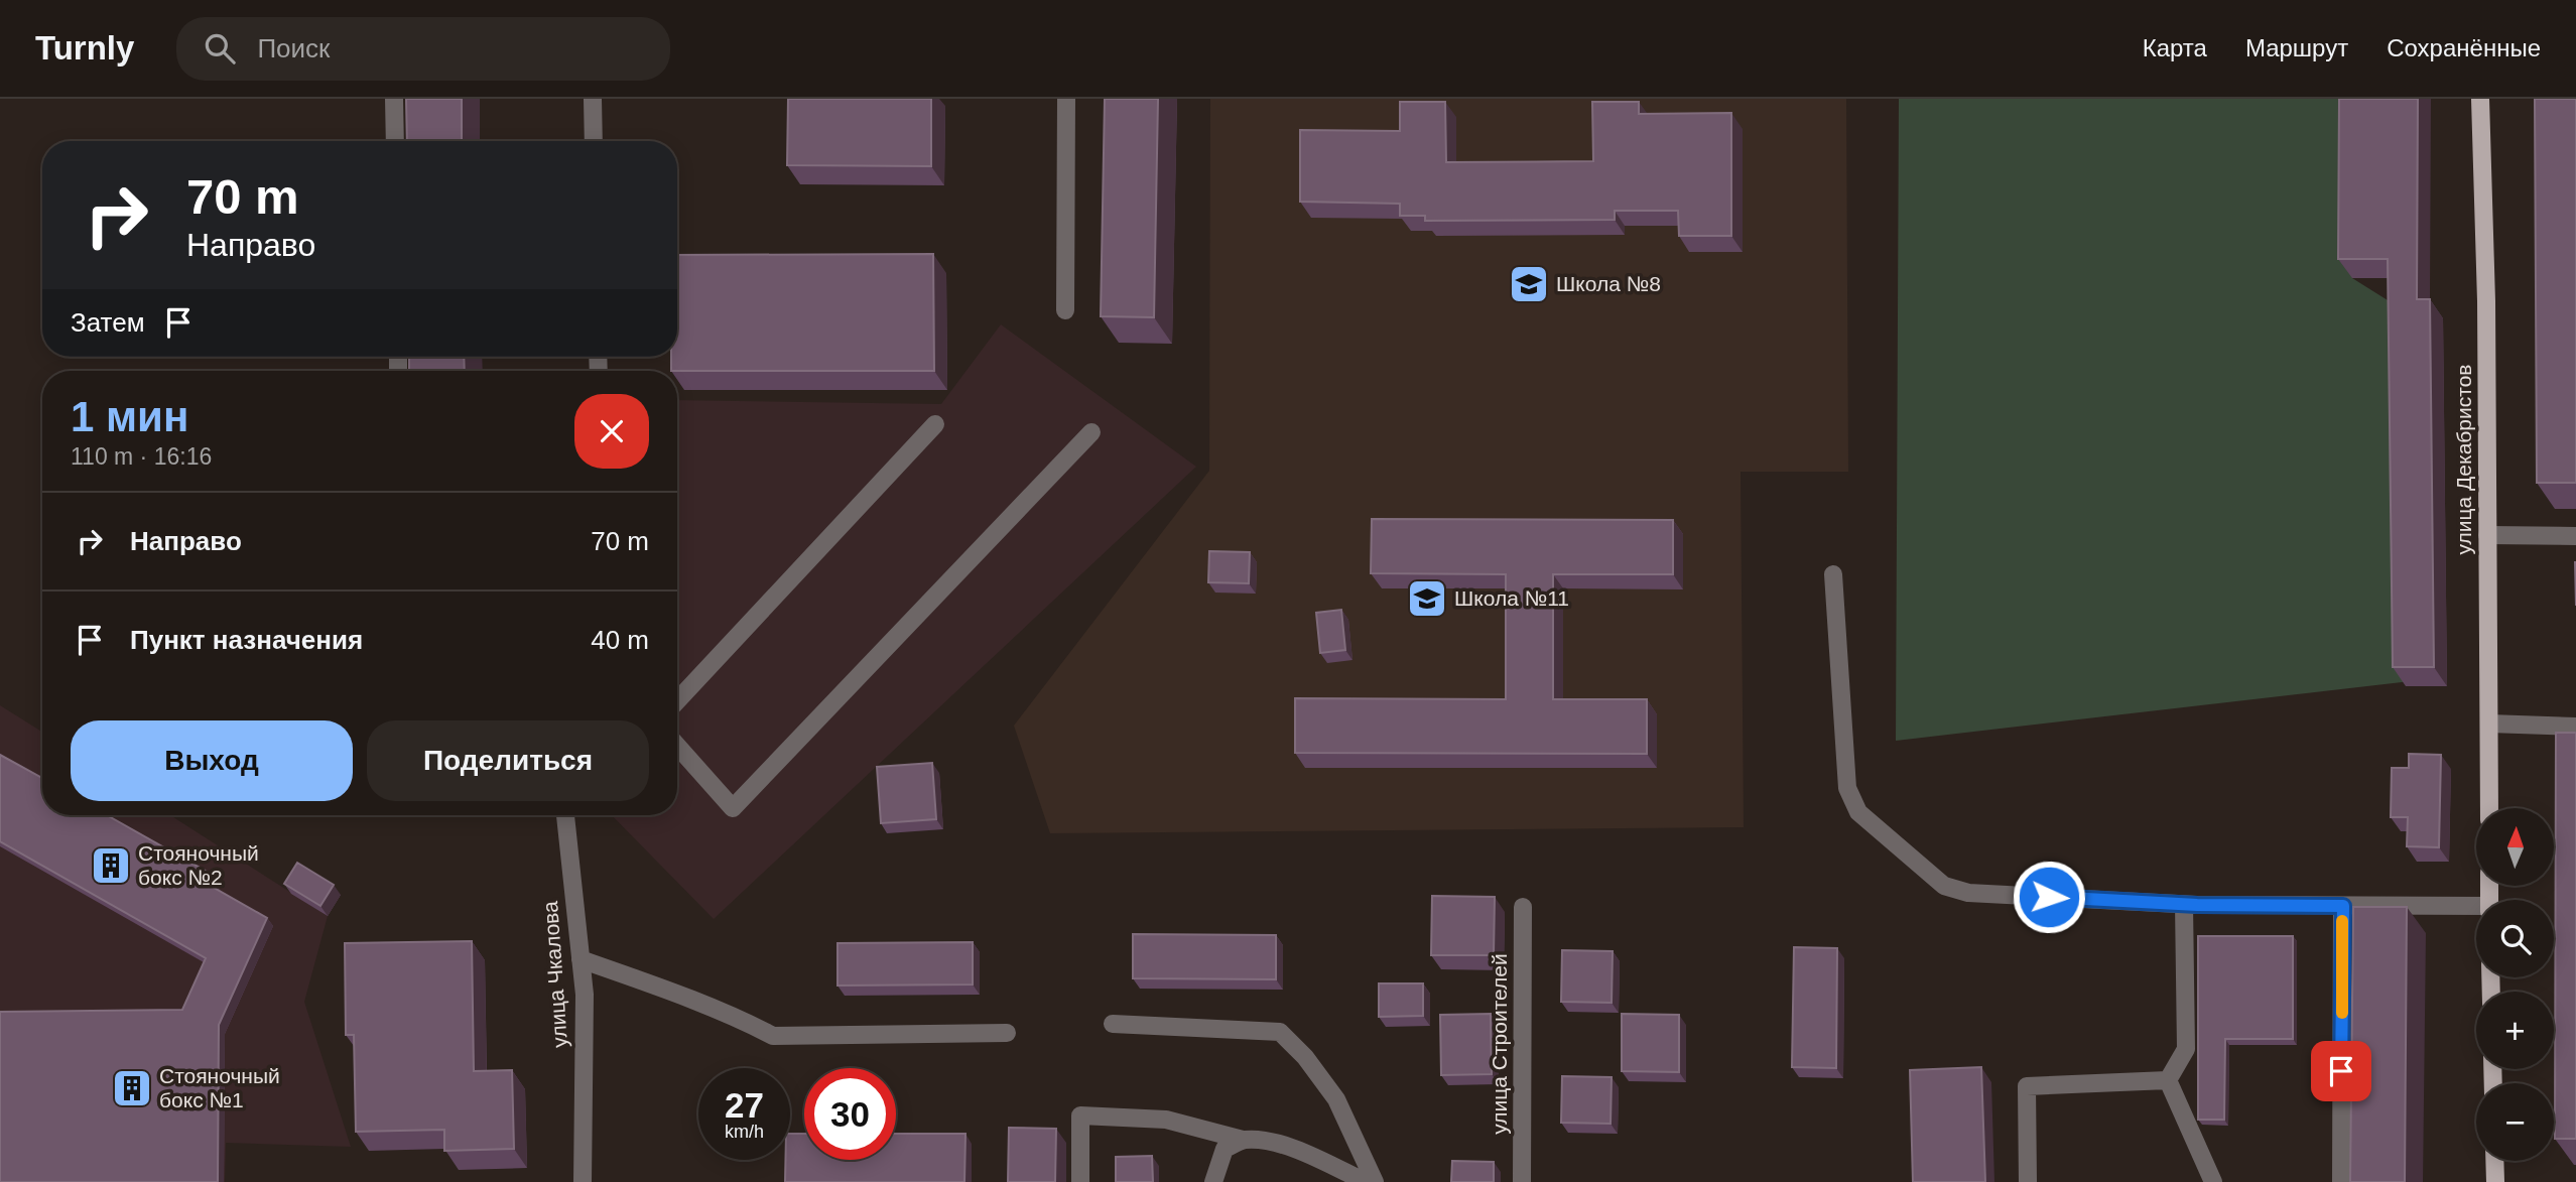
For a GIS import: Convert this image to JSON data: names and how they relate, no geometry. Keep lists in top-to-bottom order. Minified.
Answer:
{"streets":{"main road":["улица Декабристов"],"street":["улица Чкалова","улица Строителей"]},"places":{"school or university":["Школа №8","Школа №11"],"building":["Стояночный бокс №2","Стояночный бокс №1"]},"north":"top","page":{"header":"Turnly","search":"Поиск","nav":["Карта","Маршрут","Сохранённые"],"turn":["70 m","Направо"],"then":"Затем","heading":["1 мин","110 m · 16:16"],"list":[{"name":"Направо","value":"70 m"},{"name":"Пункт назначения","value":"40 m"}],"buttons":["Выход","Поделиться"],"map_buttons":["+","−"],"speed":"27 km/h","limit":"30"}}
